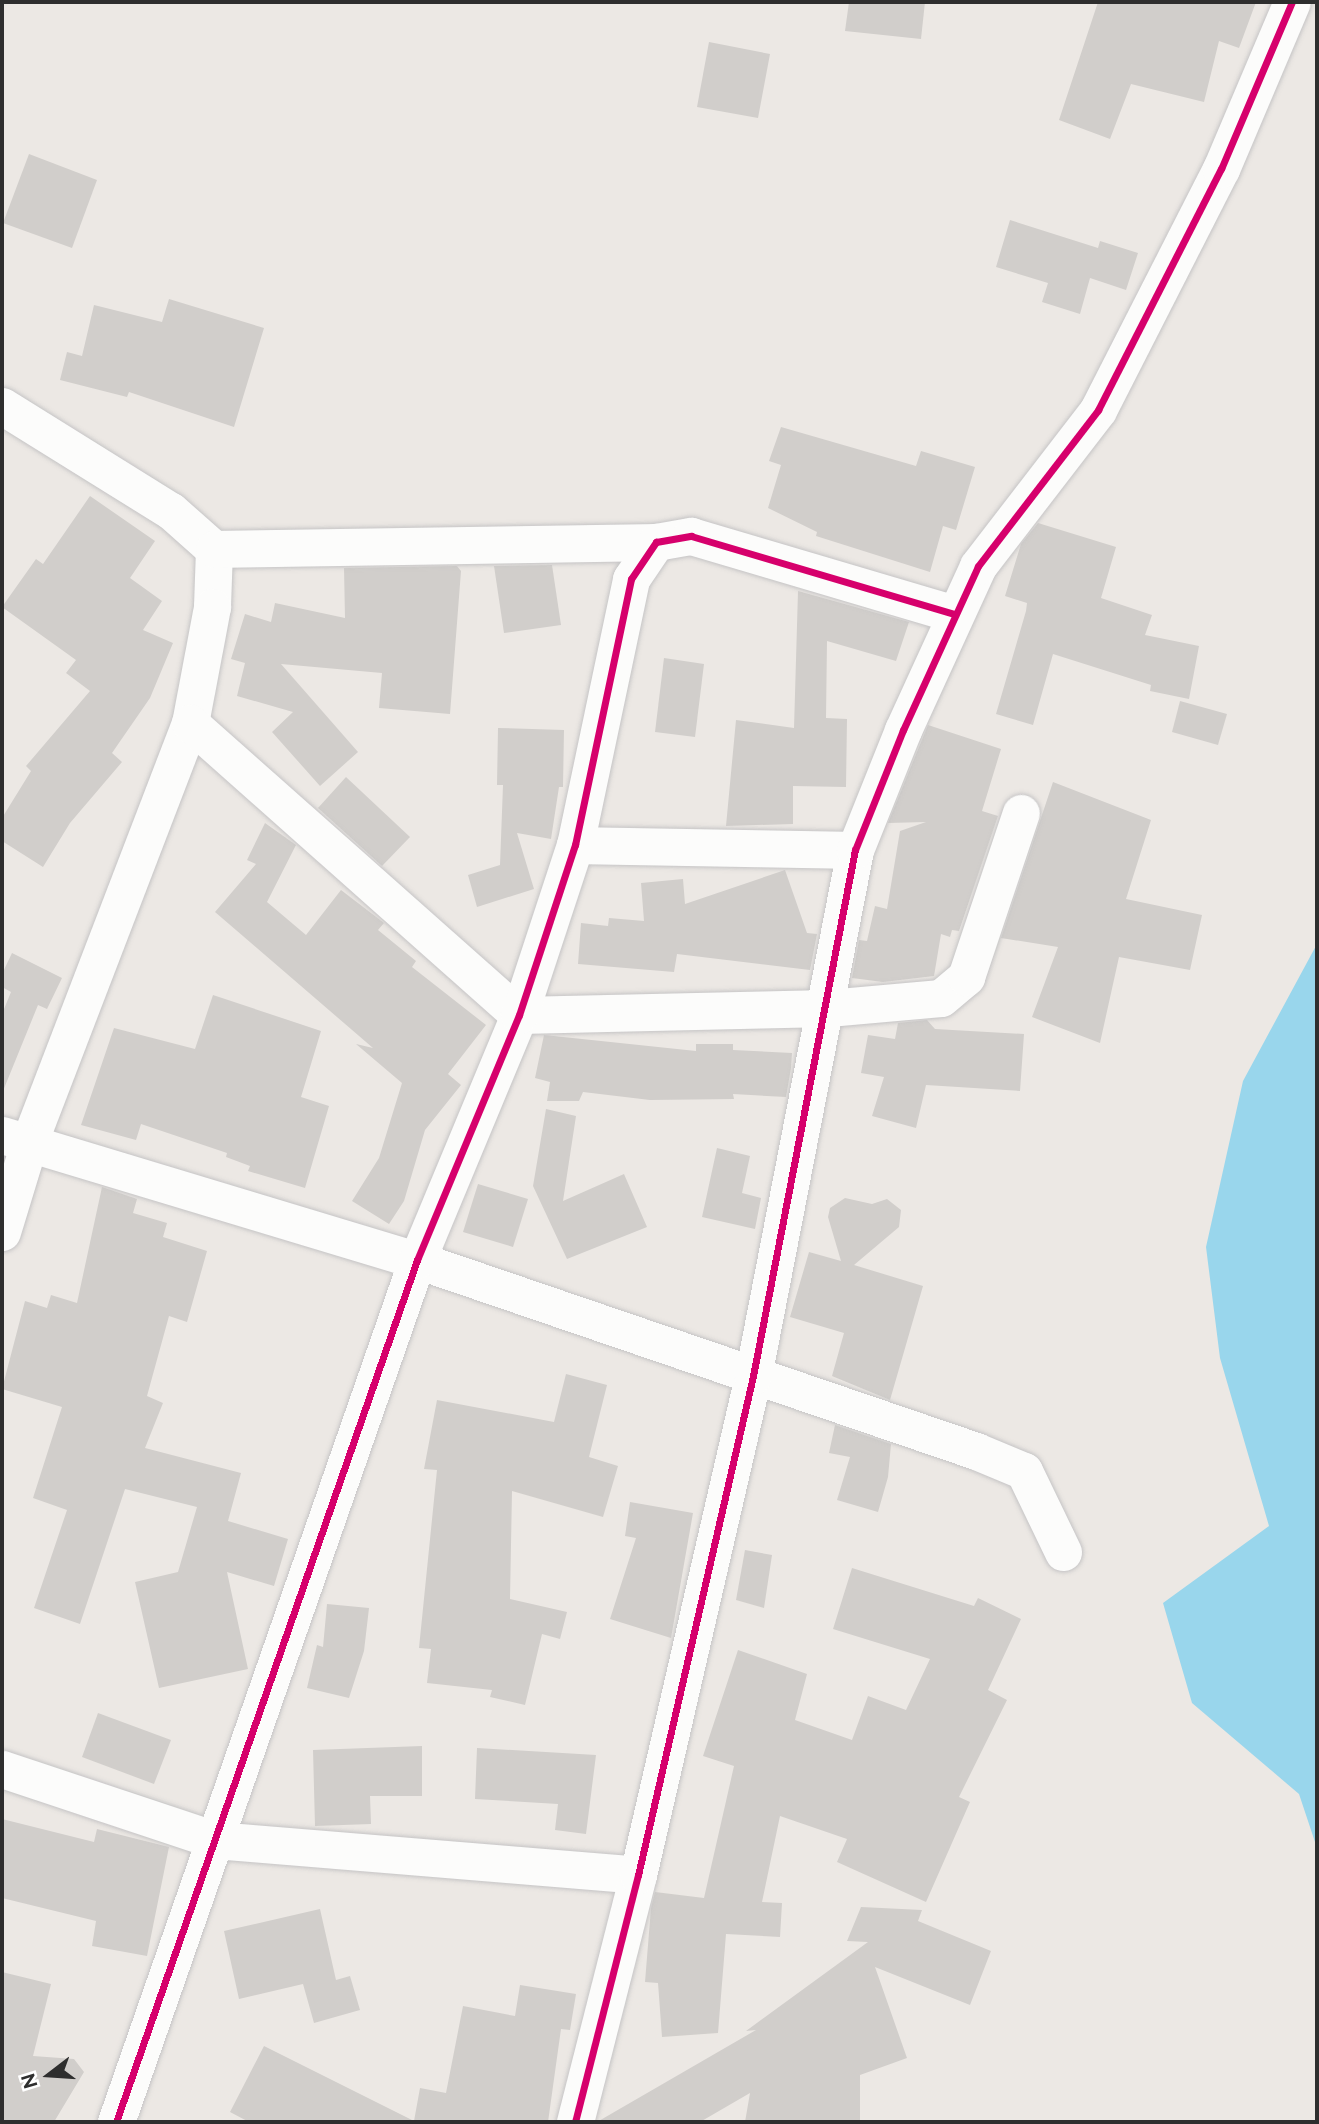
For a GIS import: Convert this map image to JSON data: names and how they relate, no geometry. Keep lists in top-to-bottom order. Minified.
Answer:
{"north":"left"}
